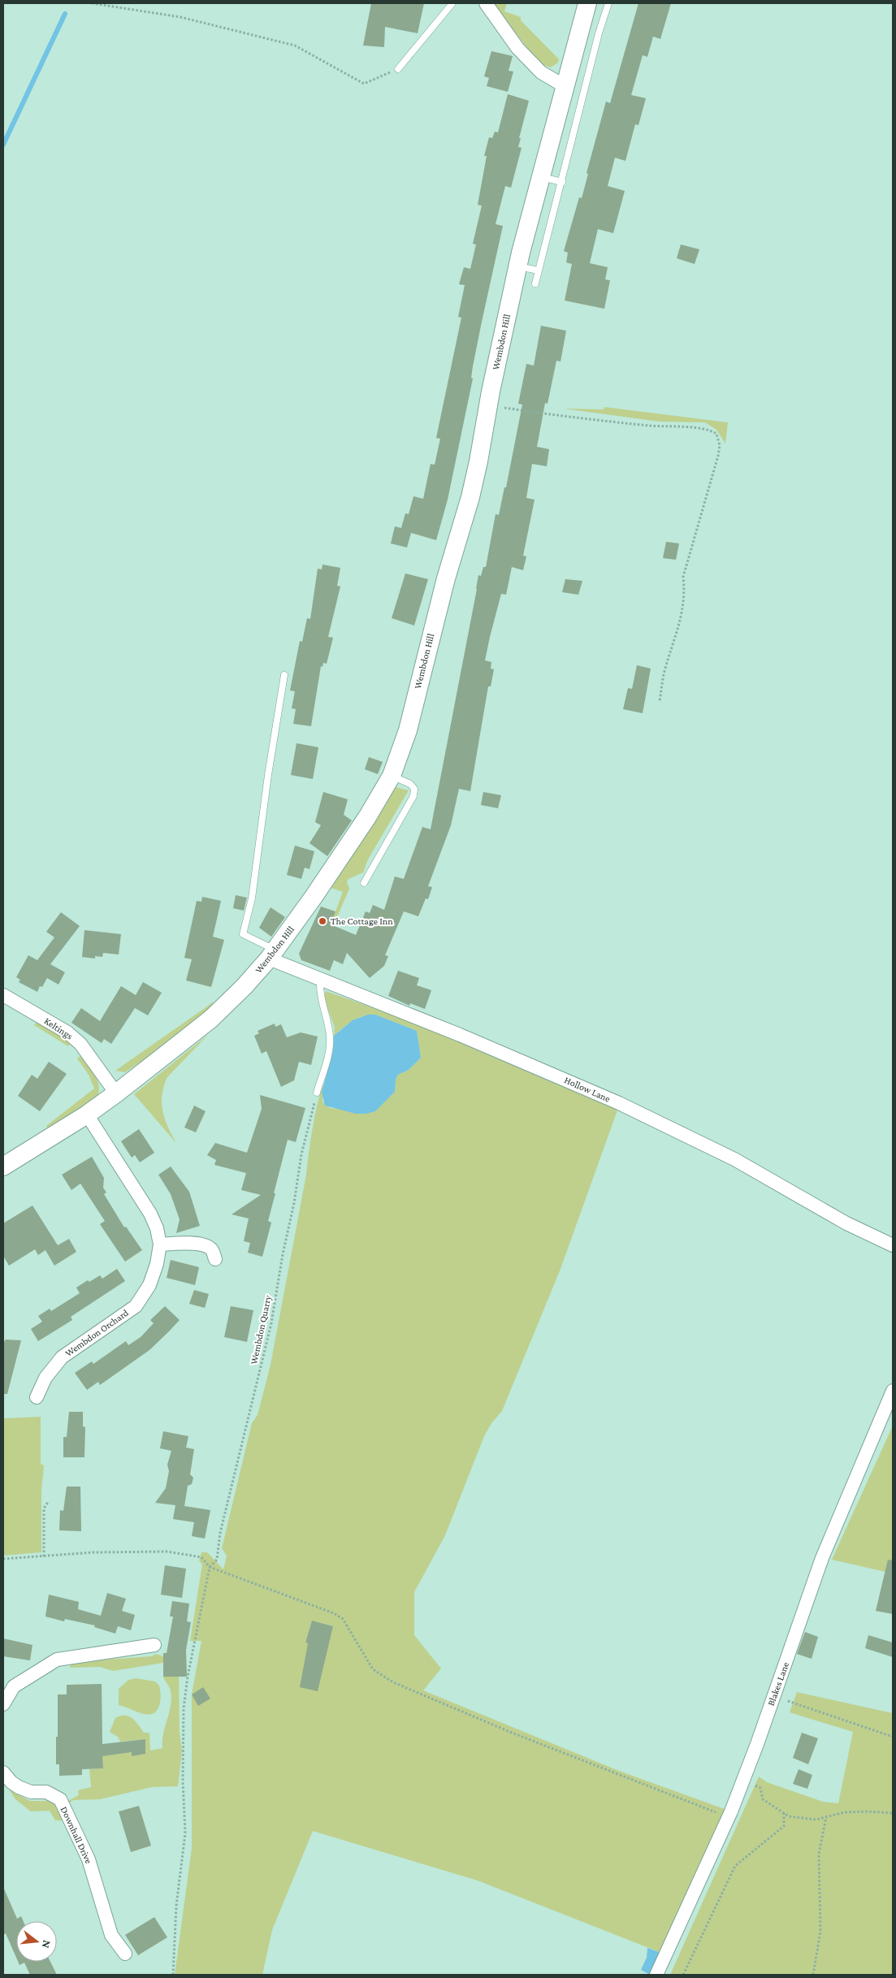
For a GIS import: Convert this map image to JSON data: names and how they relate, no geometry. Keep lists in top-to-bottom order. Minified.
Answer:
{"streets":{"main road":["Wembdon Hill"],"street":["Keltings","Hollow Lane","Wembdon Orchard","Blakes Lane","Downhall Drive"],"path":["Wembdon Quarry"]},"crossings":[["Wembdon Hill","Keltings"],["Wembdon Hill","Hollow Lane"]],"places":["The Cottage Inn"],"north":"right"}
